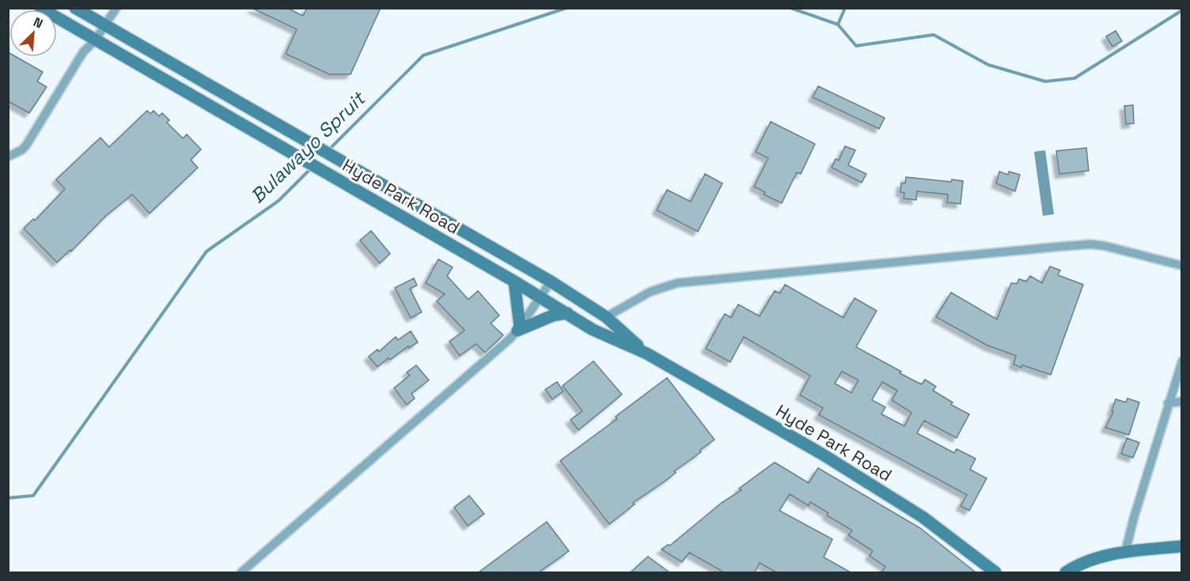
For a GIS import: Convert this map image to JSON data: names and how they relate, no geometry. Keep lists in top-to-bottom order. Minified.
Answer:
{"streets":{"street":["Hyde Park Road"]},"water":["Bulawayo Spruit"],"north":"top right"}
